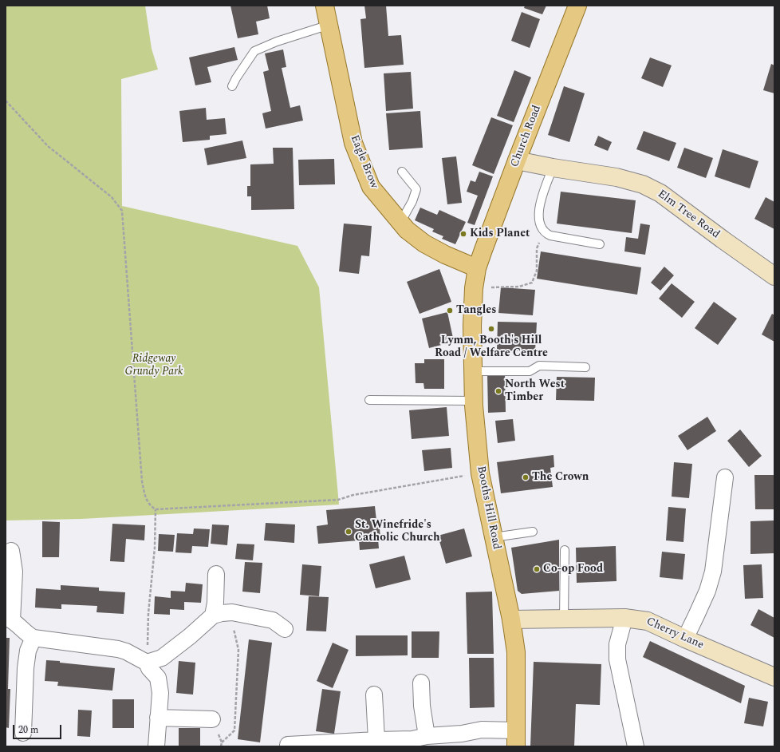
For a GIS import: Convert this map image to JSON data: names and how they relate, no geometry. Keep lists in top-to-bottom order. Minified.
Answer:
{"streets":{"main road":["Church Road","Eagle Brow","Elm Tree Road","Booths Hill Road","Cherry Lane"]},"crossings":[["Church Road","Eagle Brow"],["Church Road","Elm Tree Road"],["Church Road","Booths Hill Road"],["Eagle Brow","Booths Hill Road"],["Booths Hill Road","Cherry Lane"]],"parks":["Ridgeway Grundy Park"],"places":["Kids Planet","Tangles","Lymm, Booth's Hill Road / Welfare Centre","North West Timber","The Crown","St. Winefride's Catholic Church","Co-op Food"],"scale_bar":"20 m"}
